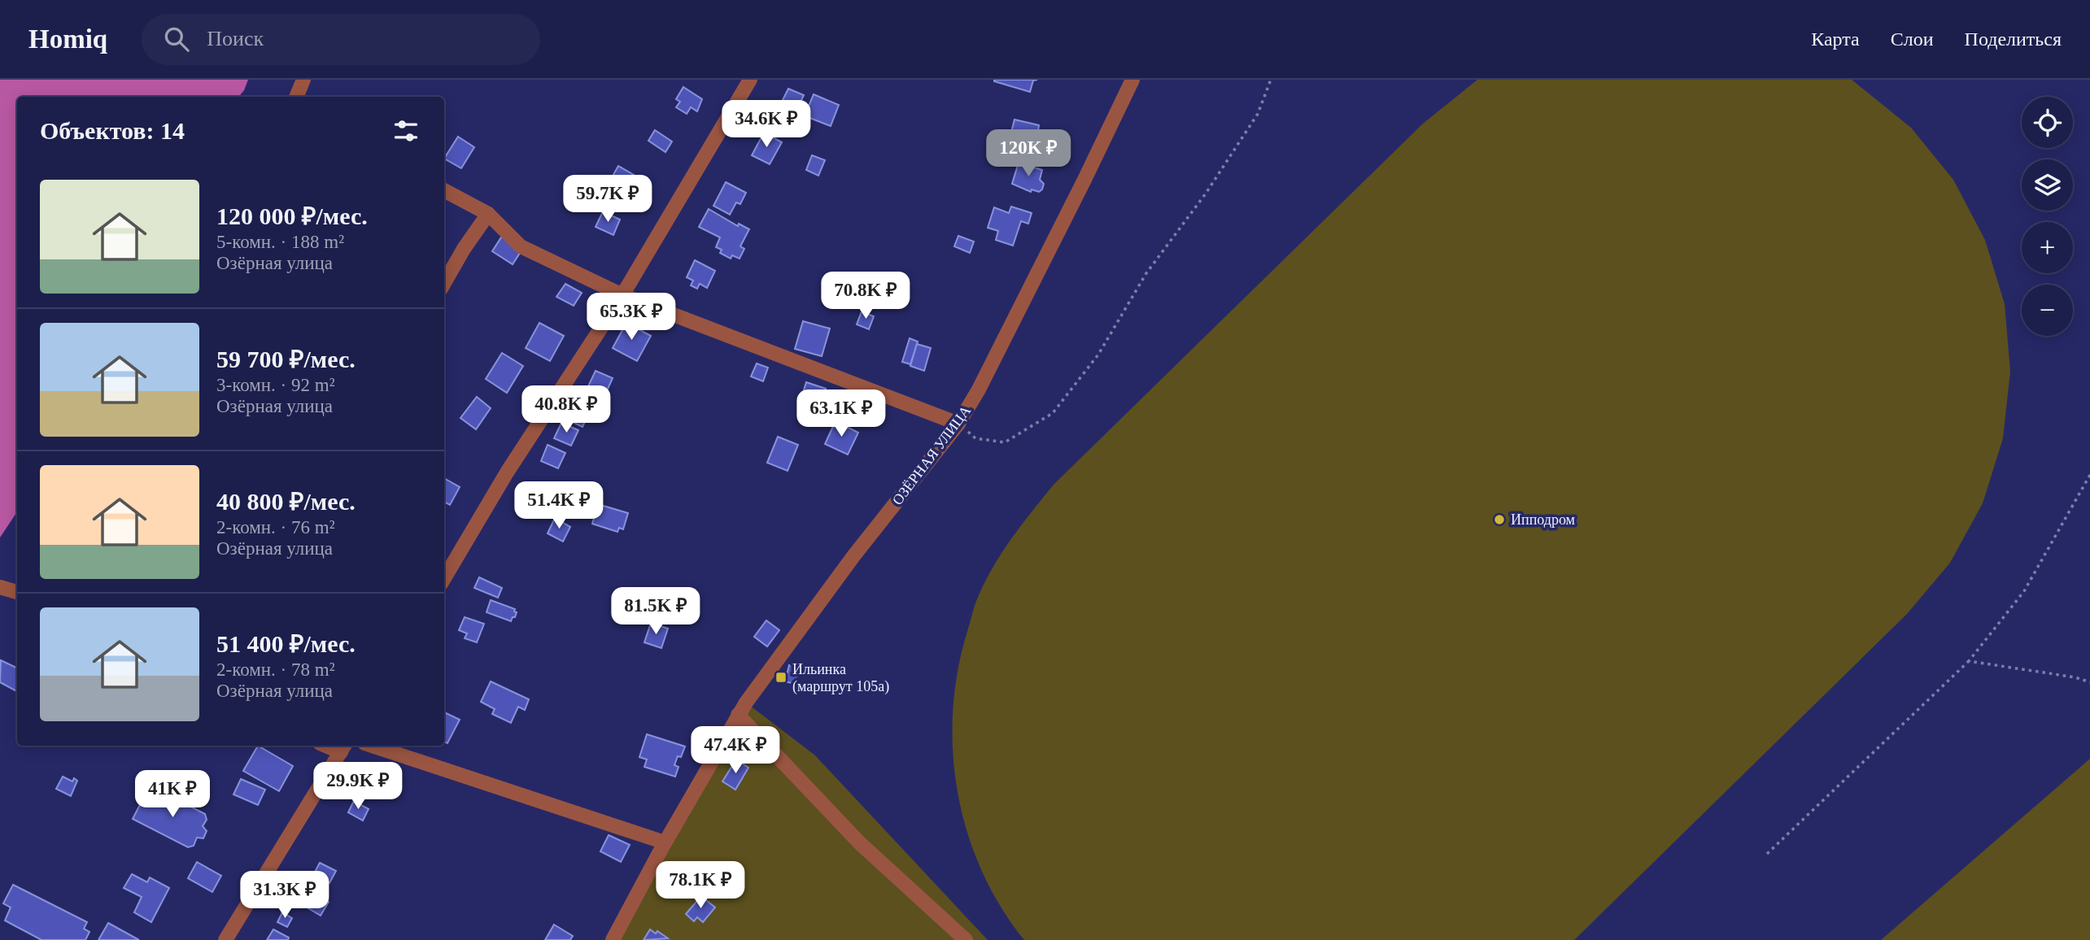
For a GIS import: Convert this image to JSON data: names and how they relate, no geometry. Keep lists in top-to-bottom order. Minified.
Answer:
{"streets":{"street":["ОЗЁРНАЯ УЛИЦА"]},"places":{"other":["Ипподром"],"transit":["Ильинка (маршрут 105а)"]},"page":{"header":"Homiq","search":"Поиск","nav":["Карта","Слои","Поделиться"],"map_buttons":["+","−"],"heading":"Объектов: 14","price":["34.6K ₽","120K ₽","59.7K ₽","70.8K ₽","65.3K ₽","40.8K ₽","63.1K ₽","51.4K ₽","81.5K ₽","47.4K ₽","29.9K ₽","41K ₽","78.1K ₽","31.3K ₽"],"list":[{"name":"120 000 ₽/мес.","note":"5-комн. · 188 m² · Озёрная улица"},{"name":"59 700 ₽/мес.","note":"3-комн. · 92 m² · Озёрная улица"},{"name":"40 800 ₽/мес.","note":"2-комн. · 76 m² · Озёрная улица"},{"name":"51 400 ₽/мес.","note":"2-комн. · 78 m² · Озёрная улица"}]}}
